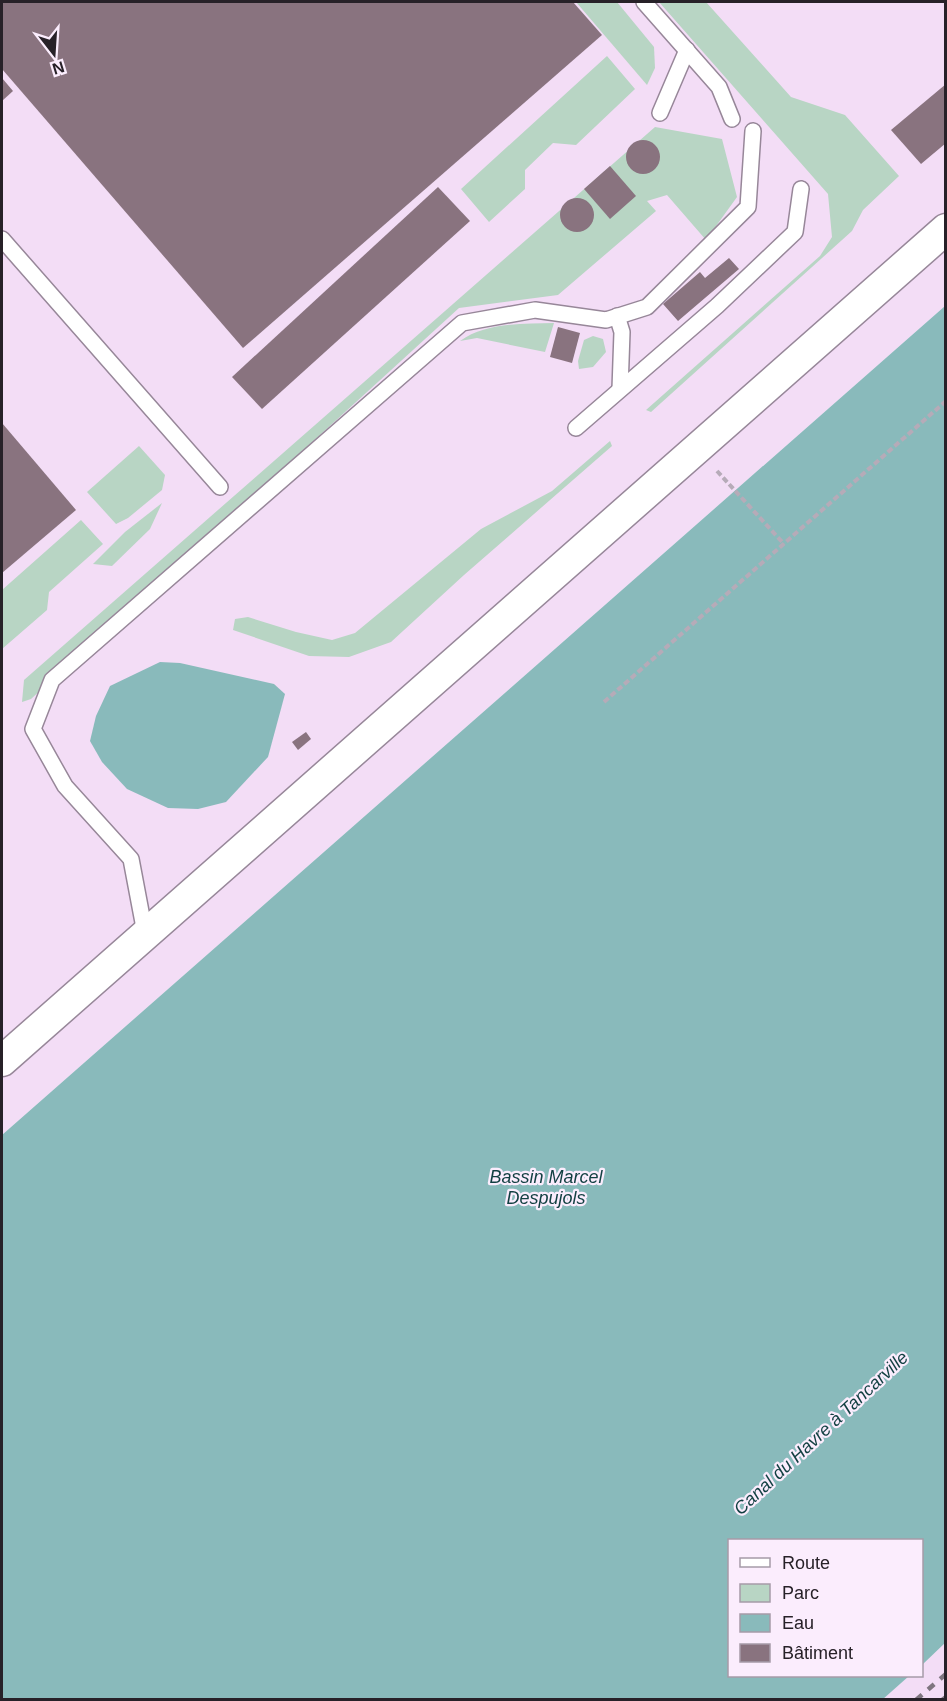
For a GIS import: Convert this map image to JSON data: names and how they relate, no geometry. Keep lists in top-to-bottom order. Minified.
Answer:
{"water":["Bassin Marcel Despujols","Canal du Havre à Tancarville"],"legend":["Route","Parc","Eau","Bâtiment"],"north":"bottom"}
